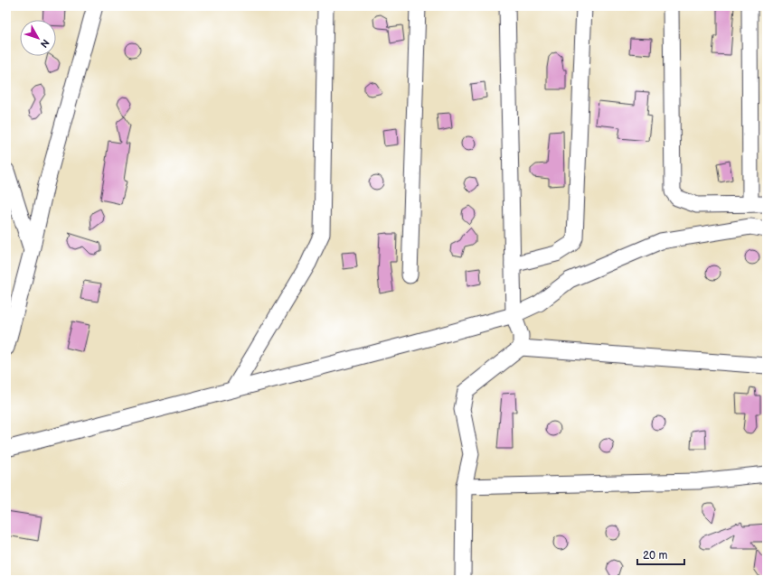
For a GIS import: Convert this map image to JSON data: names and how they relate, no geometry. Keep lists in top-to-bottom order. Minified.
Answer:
{"scale_bar":"20 m","north":"bottom right"}
